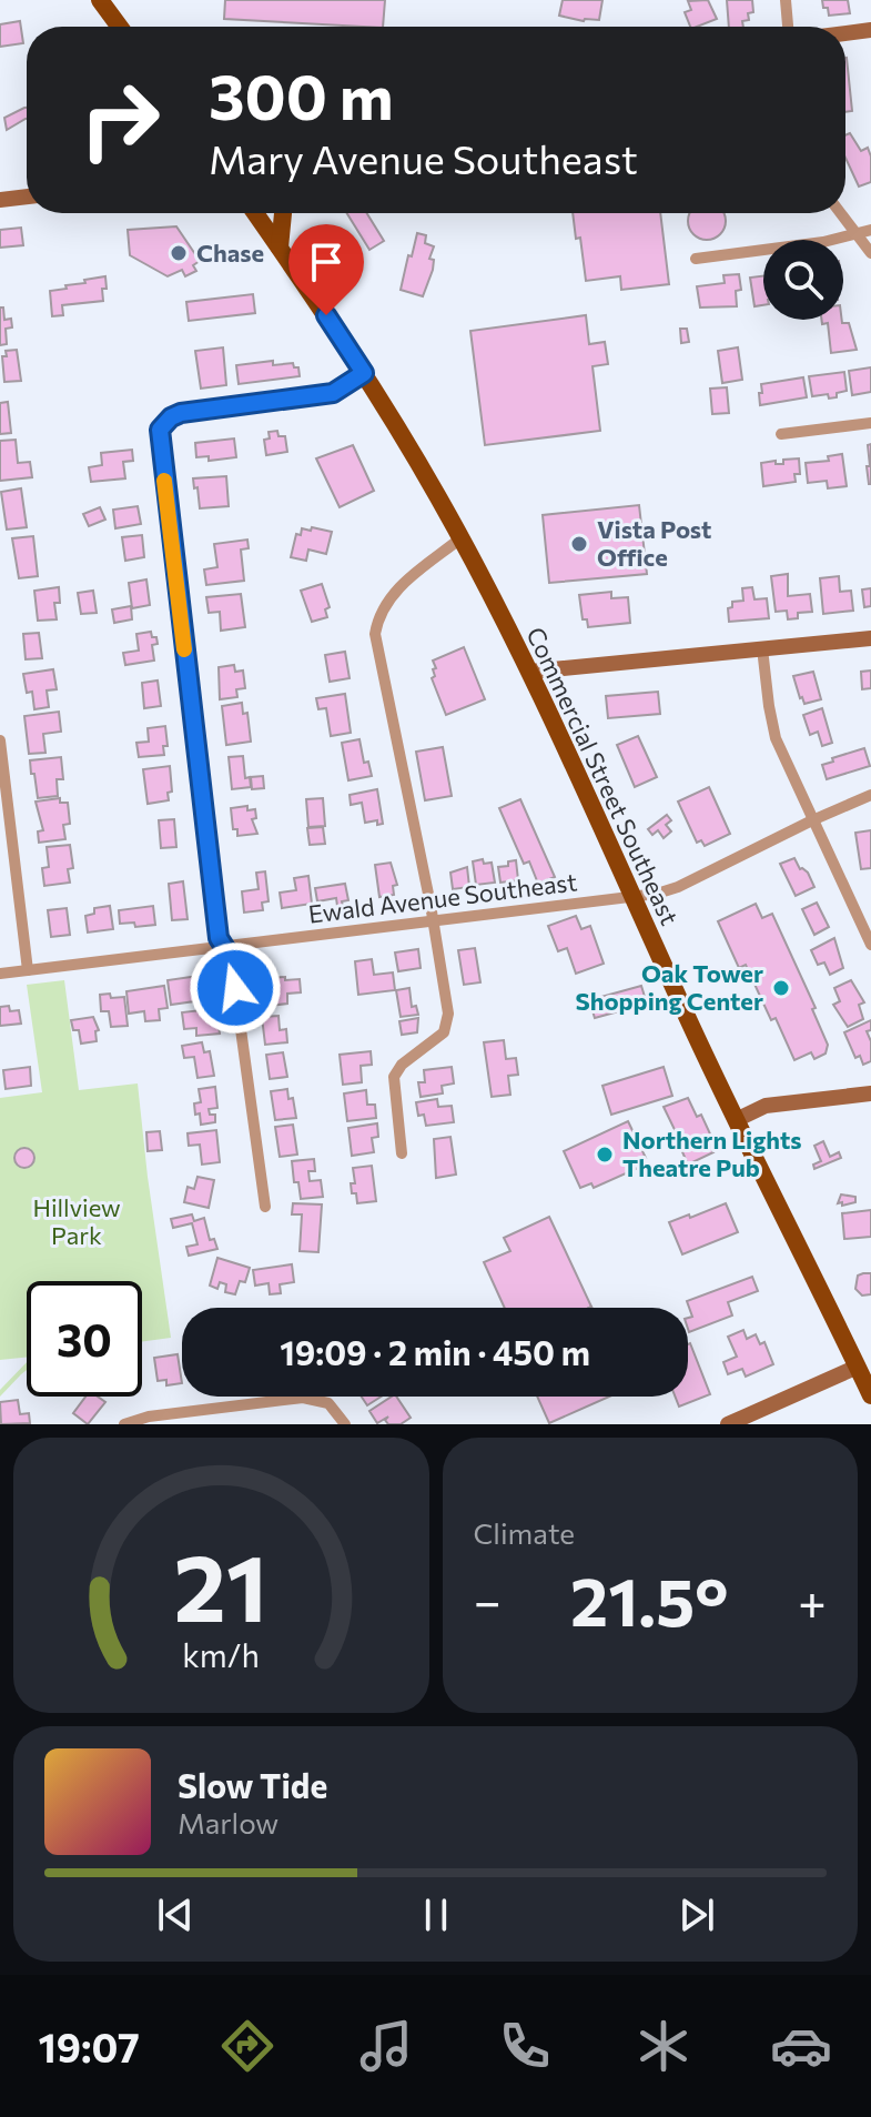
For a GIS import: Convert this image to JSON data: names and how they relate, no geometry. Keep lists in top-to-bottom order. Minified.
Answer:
{"streets":{"main road":["Commercial Street Southeast"],"street":["Ewald Avenue Southeast"]},"crossings":[["Commercial Street Southeast","Ewald Avenue Southeast"]],"parks":["Hillview Park"],"places":["Chase","Vista Post Office","Oak Tower Shopping Center","Northern Lights Theatre Pub"],"page":{"turn":["300 m","Mary Avenue Southeast"],"limit":"30","trip":"19:09 · 2 min · 450 m","tile":"Climate","heat":["−","21.5°","+"],"song":["Slow Tide","Marlow"],"tabs":"19:07","gauge":["21","km/h"]}}
